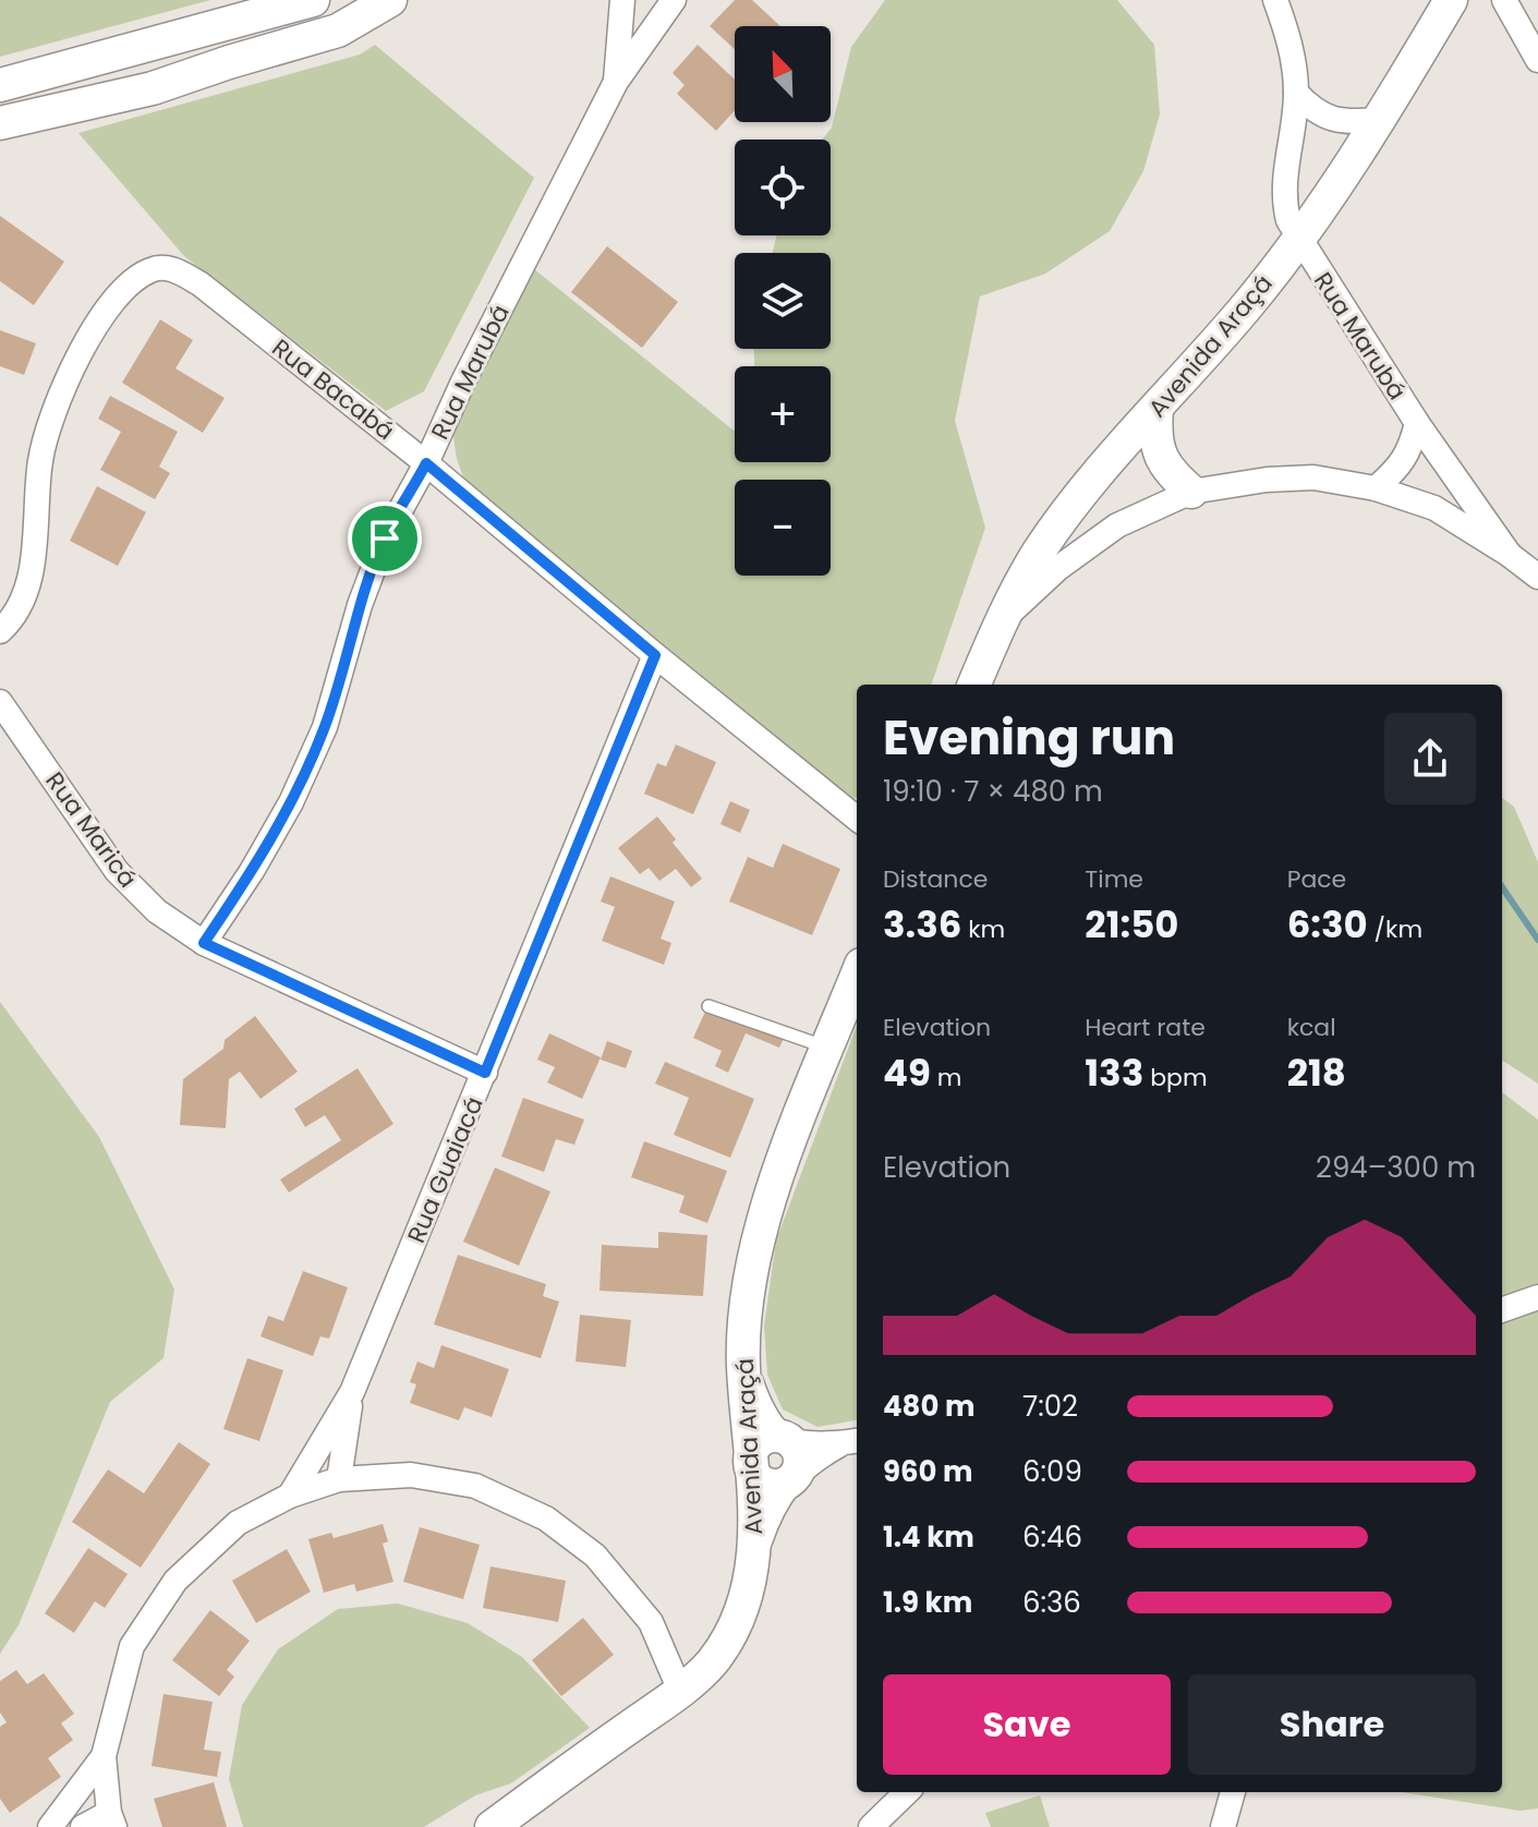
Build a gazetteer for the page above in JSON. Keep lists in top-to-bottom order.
{
  "streets": {
    "street": [
      "Rua Marubá",
      "Avenida Araçá",
      "Rua Bacabá",
      "Rua Maricá",
      "Rua Guaiacá"
    ]
  },
  "crossings": [
    ["Rua Marubá", "Avenida Araçá"],
    ["Rua Marubá", "Rua Bacabá"],
    ["Rua Marubá", "Rua Maricá"],
    ["Rua Bacabá", "Rua Guaiacá"],
    ["Rua Maricá", "Rua Guaiacá"]
  ],
  "north": "top left",
  "page": {
    "map_buttons": ["+", "−"],
    "heading": ["Evening run", "19:10 · 7 × 480 m"],
    "stats": [
      ["Distance", "3.36 km"],
      ["Time", "21:50"],
      ["Pace", "6:30 /km"],
      ["Elevation", "49 m"],
      ["Heart rate", "133 bpm"],
      ["kcal", "218"]
    ],
    "chart": ["Elevation", "294–300 m"],
    "list": [
      {
        "name": "480 m",
        "note": "7:02"
      },
      {
        "name": "960 m",
        "note": "6:09"
      },
      {
        "name": "1.4 km",
        "note": "6:46"
      },
      {
        "name": "1.9 km",
        "note": "6:36"
      }
    ],
    "buttons": ["Save", "Share"]
  }
}
